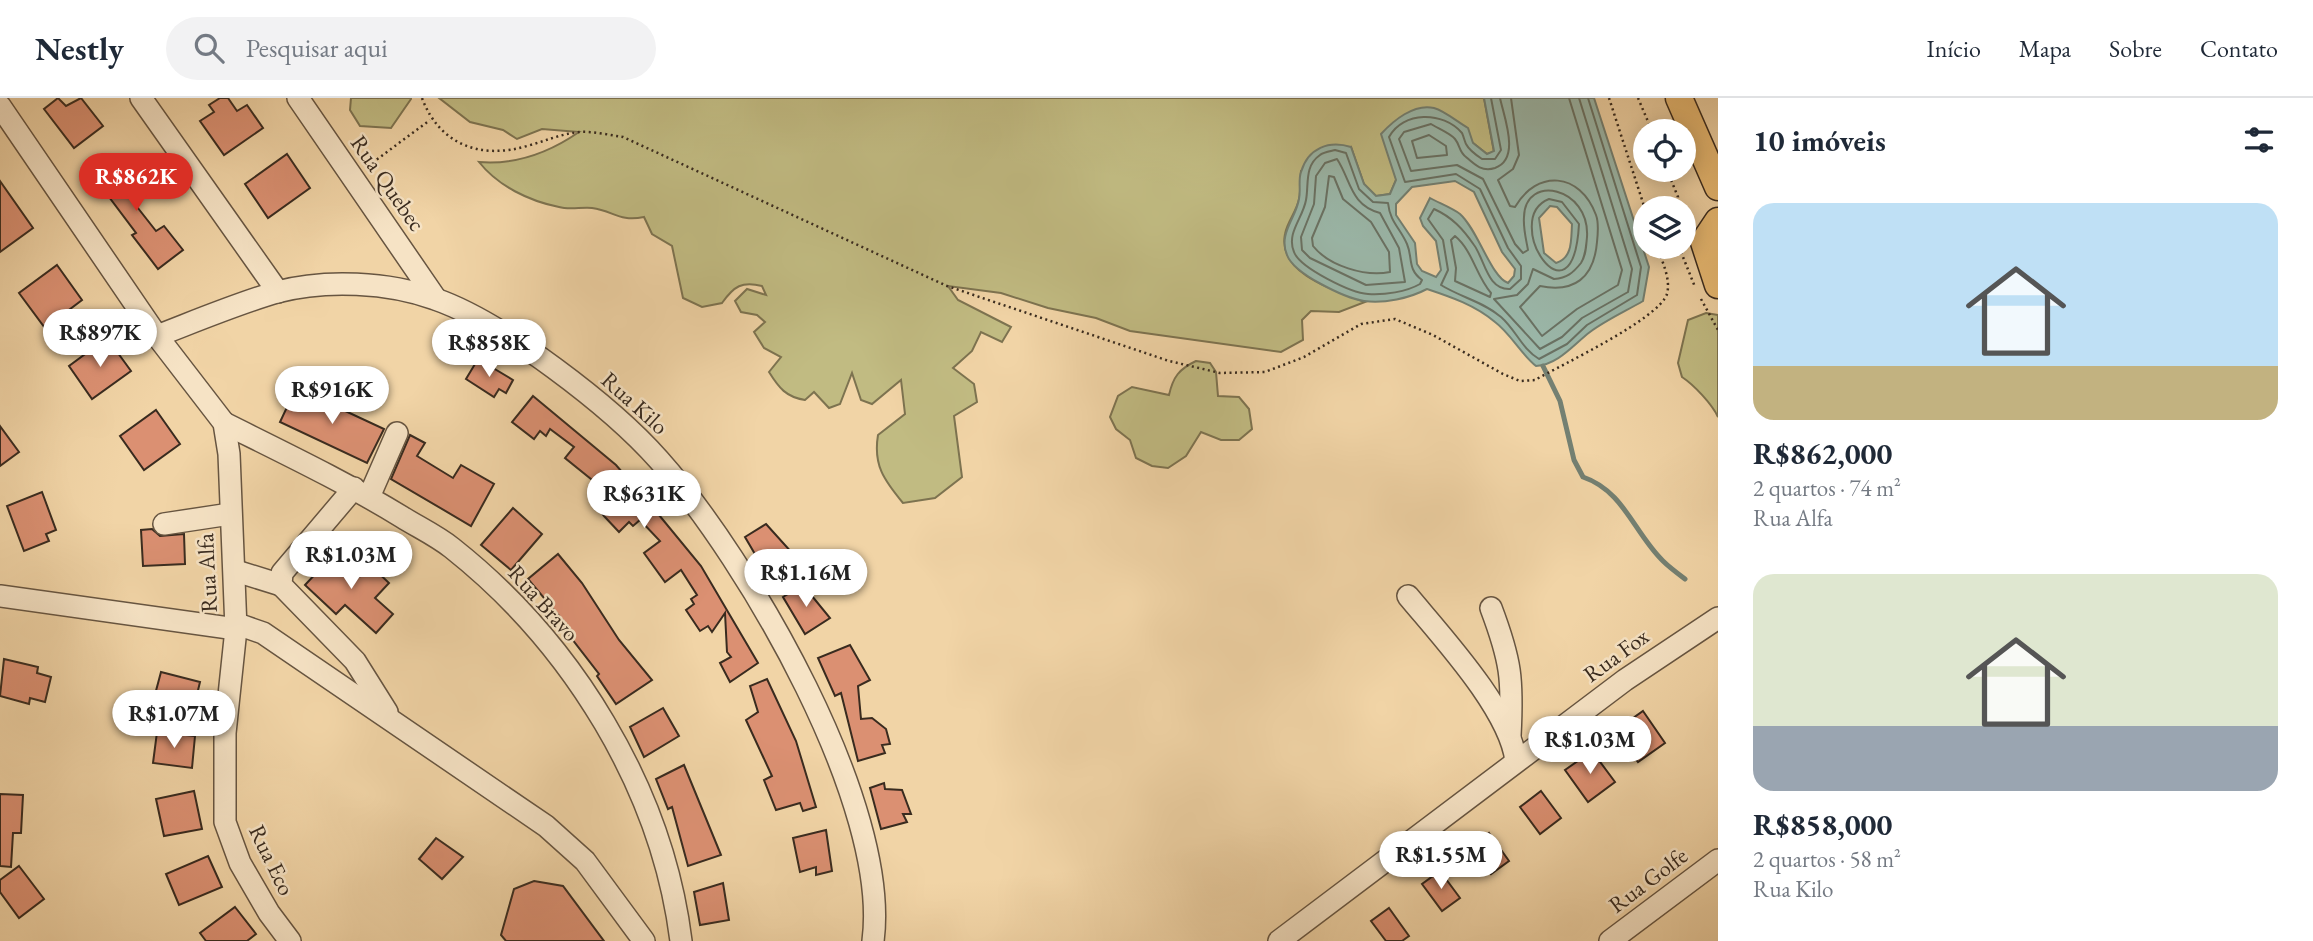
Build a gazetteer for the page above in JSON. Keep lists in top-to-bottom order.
{
  "streets": {
    "street": [
      "Rua Quebec",
      "Rua Kilo",
      "Rua Alfa",
      "Rua Bravo",
      "Rua Fox",
      "Rua Eco",
      "Rua Golfe"
    ]
  },
  "crossings": [
    ["Rua Quebec", "Rua Kilo"],
    ["Rua Kilo", "Rua Alfa"],
    ["Rua Alfa", "Rua Bravo"],
    ["Rua Alfa", "Rua Eco"]
  ],
  "page": {
    "header": "Nestly",
    "search": "Pesquisar aqui",
    "nav": [
      "Início",
      "Mapa",
      "Sobre",
      "Contato"
    ],
    "heading": "10 imóveis",
    "price": [
      "R$862K",
      "R$897K",
      "R$858K",
      "R$916K",
      "R$631K",
      "R$1.03M",
      "R$1.16M",
      "R$1.07M",
      "R$1.03M",
      "R$1.55M"
    ],
    "list": [
      {
        "name": "R$862,000",
        "note": "2 quartos · 74 m² · Rua Alfa"
      },
      {
        "name": "R$858,000",
        "note": "2 quartos · 58 m² · Rua Kilo"
      }
    ]
  }
}
